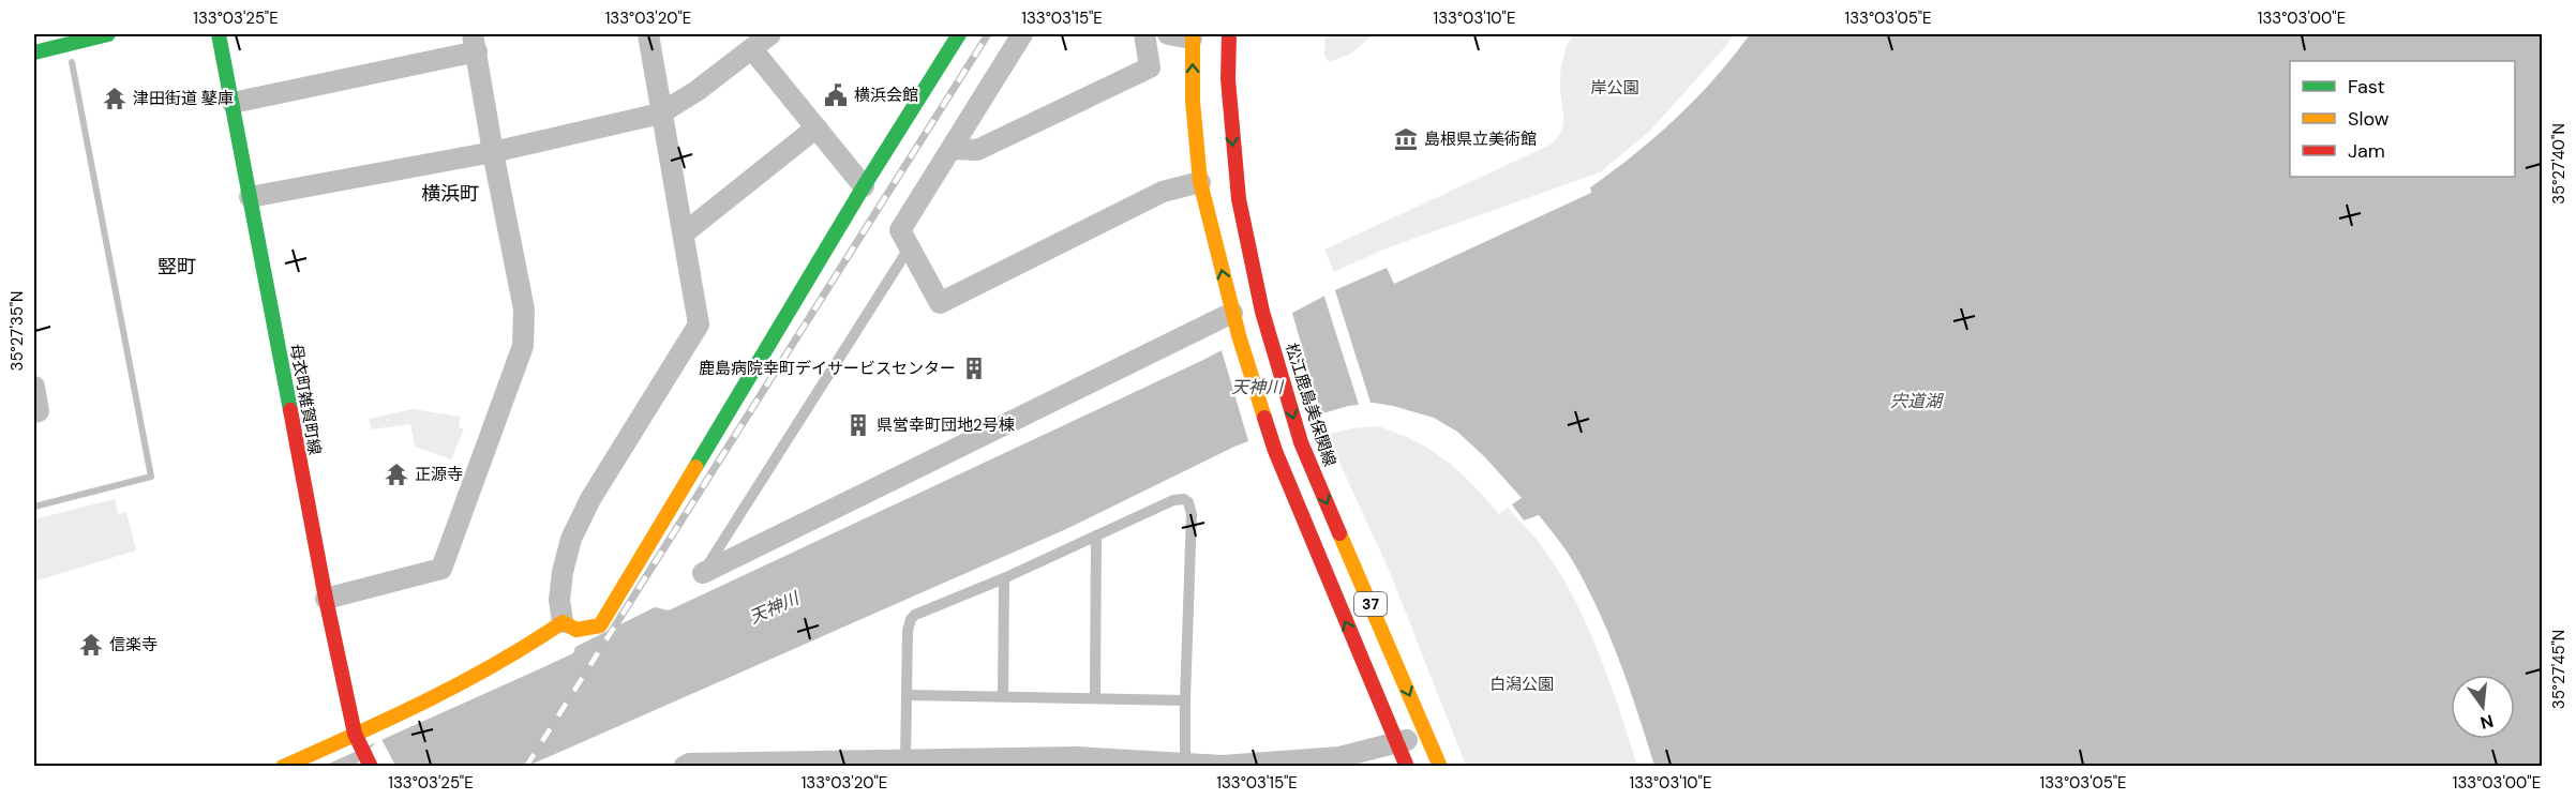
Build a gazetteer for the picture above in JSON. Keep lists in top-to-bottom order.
{
  "streets": {
    "main road": ["母衣町雑賀町線", "松江鹿島美保関線", "37"]
  },
  "districts": ["横浜町", "竪町"],
  "water": ["天神川", "宍道湖"],
  "parks": ["岸公園", "白潟公園"],
  "places": {
    "public building": ["横浜会館"],
    "temple": ["津田街道 鼕庫", "正源寺", "信楽寺"],
    "museum": ["島根県立美術館"],
    "building": ["鹿島病院幸町デイサービスセンター", "県営幸町団地2号棟"]
  },
  "legend": ["Fast", "Slow", "Jam"],
  "north": "bottom",
  "coordinates": [
    "133°03'25\"E",
    "133°03'20\"E",
    "133°03'15\"E",
    "133°03'10\"E",
    "133°03'05\"E",
    "133°03'00\"E",
    "35°27'40\"N",
    "35°27'35\"N",
    "35°27'45\"N"
  ]
}
